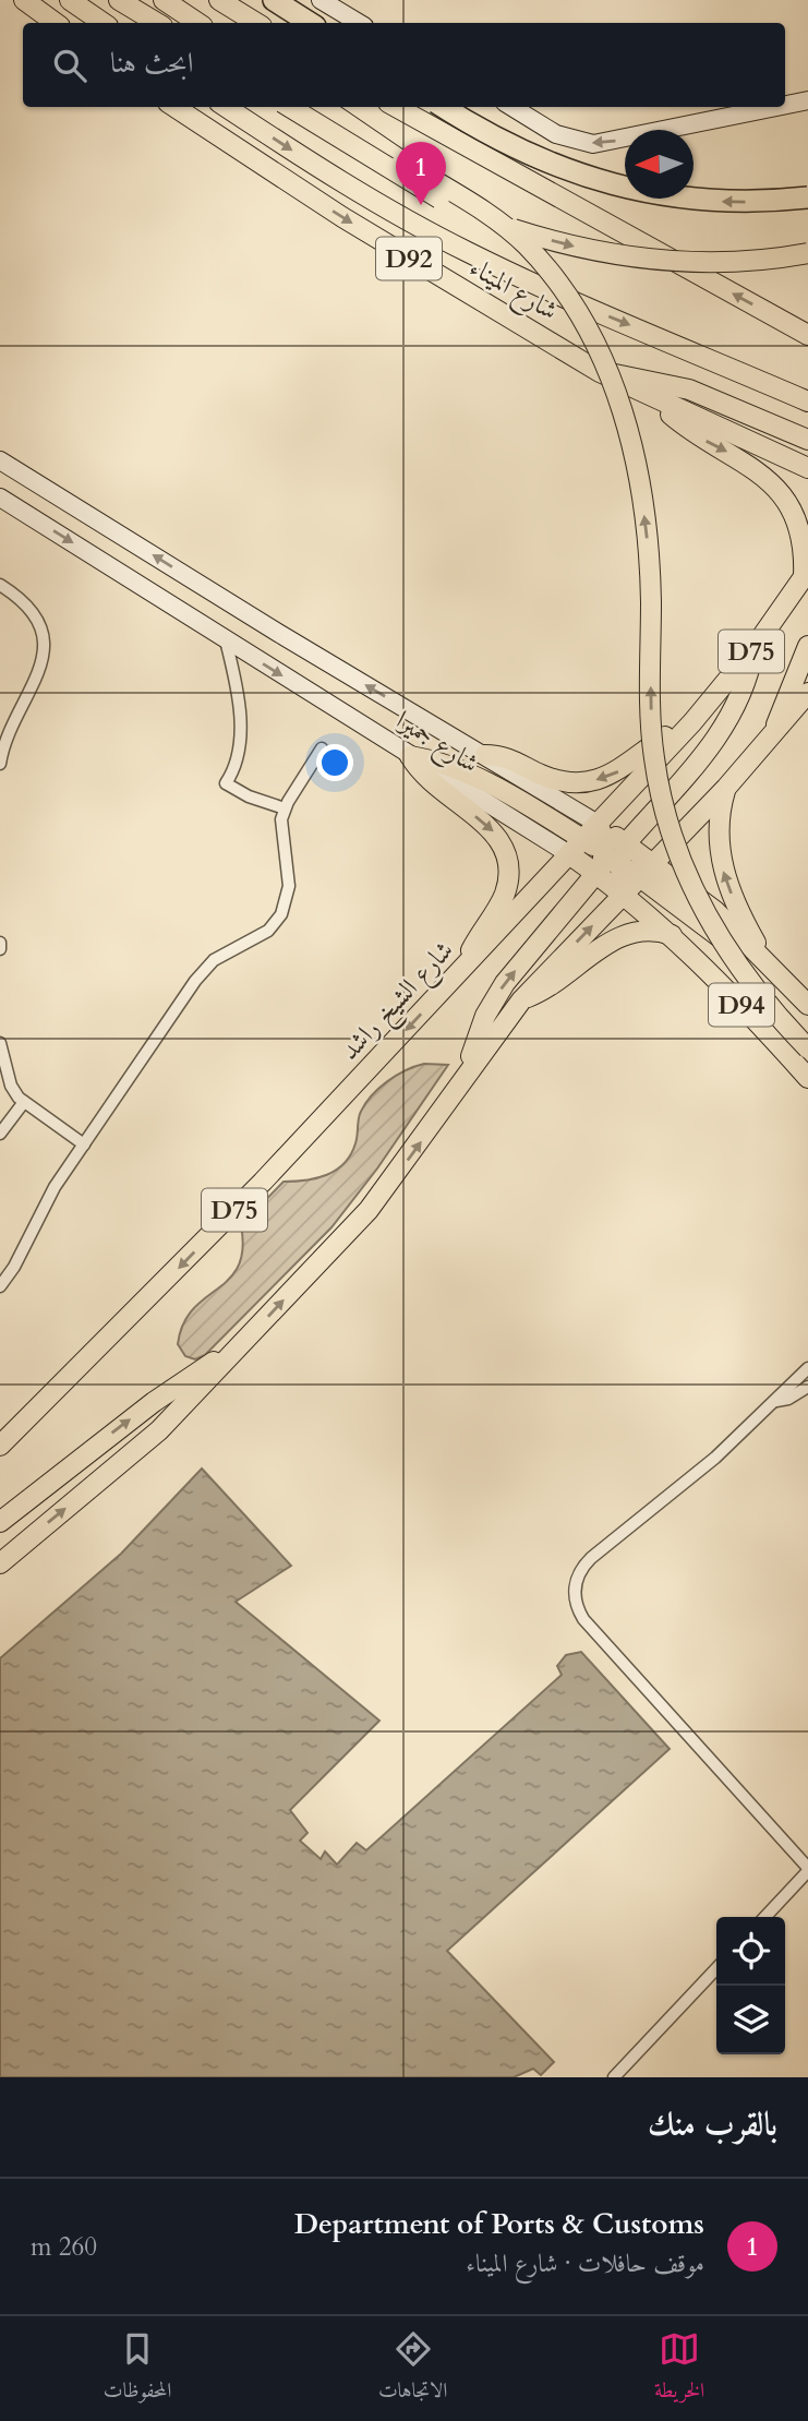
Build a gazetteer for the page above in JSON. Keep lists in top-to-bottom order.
{
  "streets": {
    "main road": [
      "D92",
      "شارع الميناء",
      "D75",
      "شارع جميرا",
      "شارع الشيخ راشد",
      "D94"
    ]
  },
  "crossings": [
    ["D75", "شارع جميرا"],
    ["شارع جميرا", "شارع الشيخ راشد"]
  ],
  "north": "left",
  "page": {
    "search": "ابحث هنا",
    "pins": "1",
    "heading": "بالقرب منك",
    "list": [
      {
        "mark": "1",
        "name": "Department of Ports & Customs",
        "note": "موقف حافلات · شارع الميناء",
        "value": "260 m"
      }
    ],
    "nav": ["الخريطة", "الاتجاهات", "المحفوظات"]
  }
}
